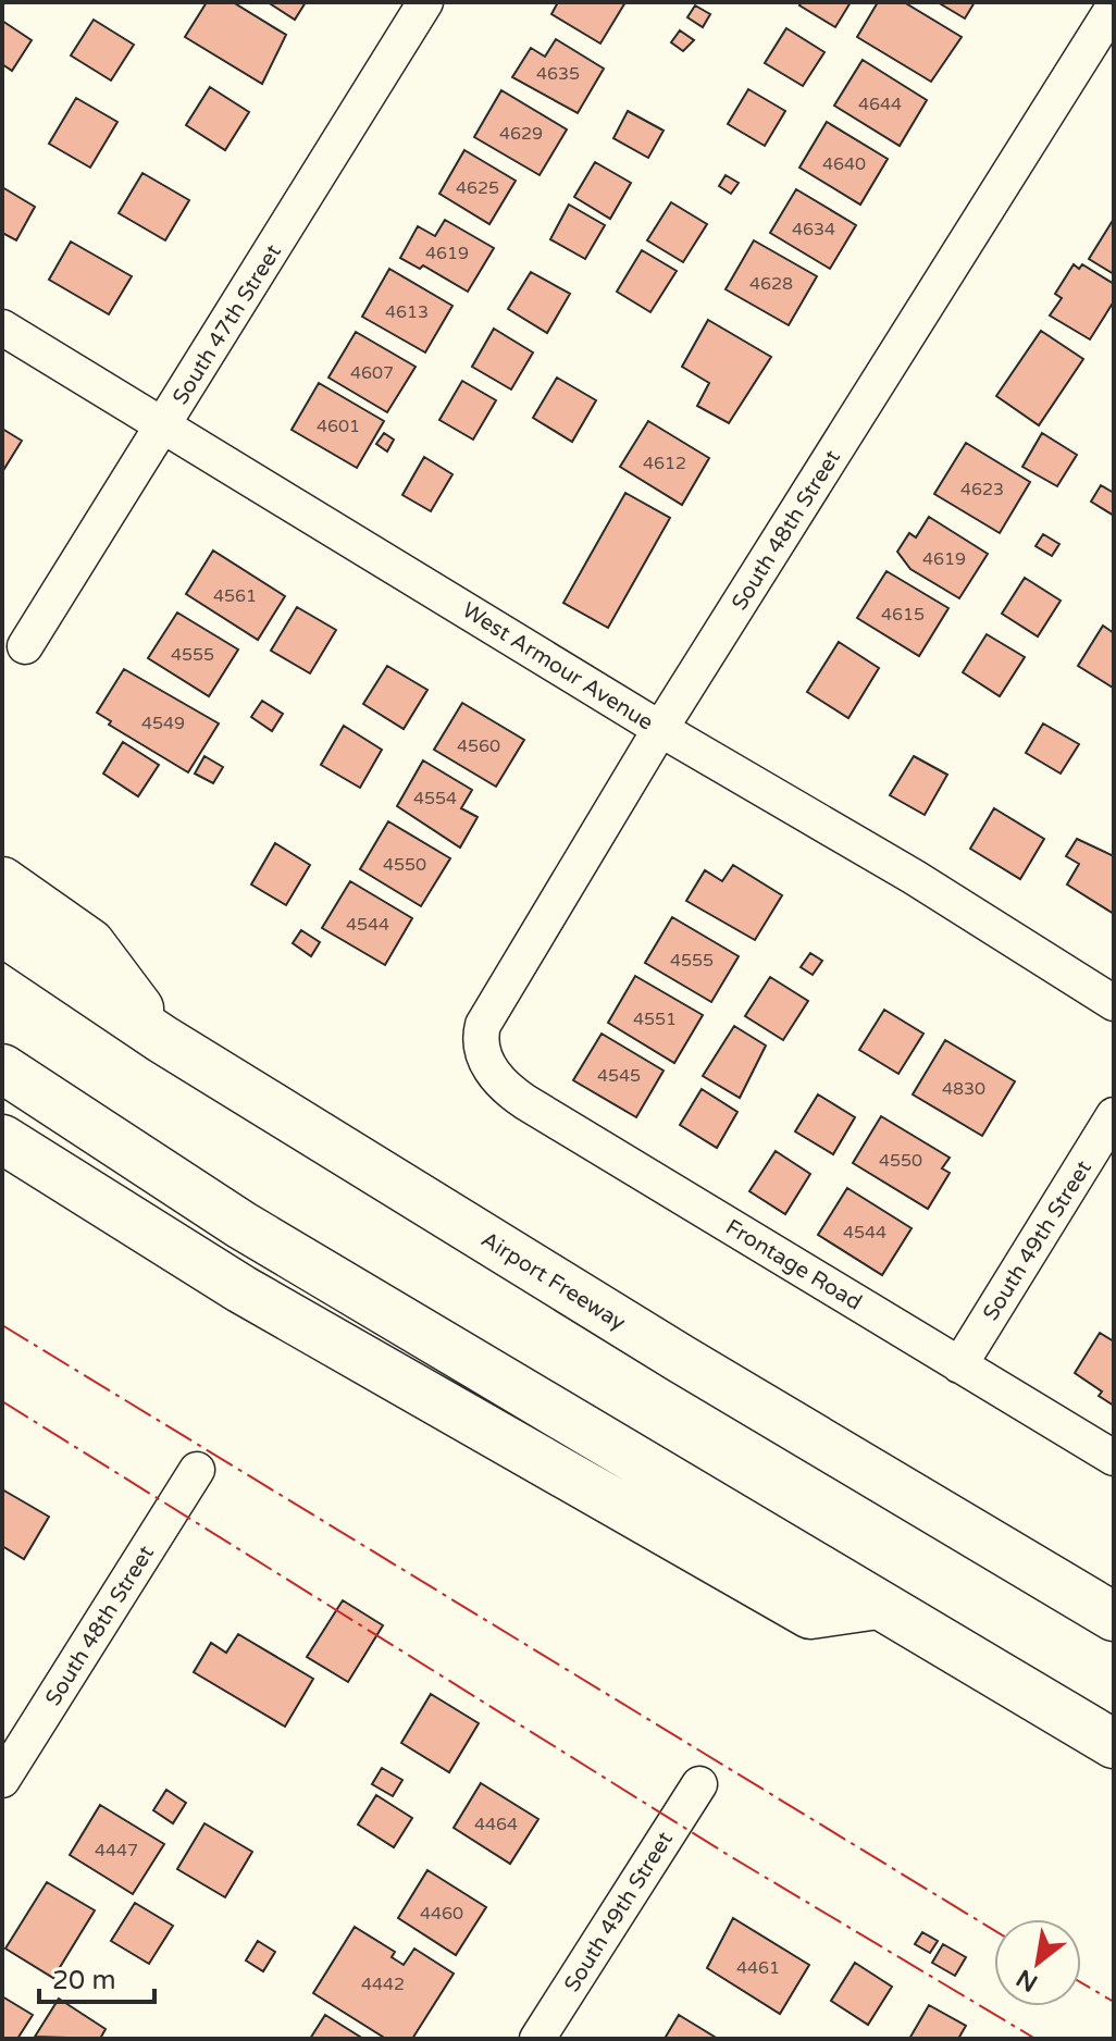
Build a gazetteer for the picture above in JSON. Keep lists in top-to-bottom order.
{
  "streets": {
    "highway": ["Airport Freeway"],
    "street": [
      "South 47th Street",
      "South 48th Street",
      "West Armour Avenue",
      "South 49th Street",
      "Frontage Road"
    ]
  },
  "crossings": [
    ["South 47th Street", "West Armour Avenue"],
    ["South 48th Street", "West Armour Avenue"],
    ["South 48th Street", "Frontage Road"],
    ["South 49th Street", "Frontage Road"]
  ],
  "house_numbers": [
    "4635",
    "4644",
    "4629",
    "4640",
    "4625",
    "4634",
    "4619",
    "4628",
    "4613",
    "4607",
    "4601",
    "4612",
    "4623",
    "4619",
    "4561",
    "4615",
    "4555",
    "4549",
    "4560",
    "4554",
    "4550",
    "4544",
    "4555",
    "4551",
    "4545",
    "4830",
    "4550",
    "4544",
    "4464",
    "4447",
    "4460",
    "4461",
    "4442"
  ],
  "scale_bar": "20 m",
  "north": "bottom left"
}
